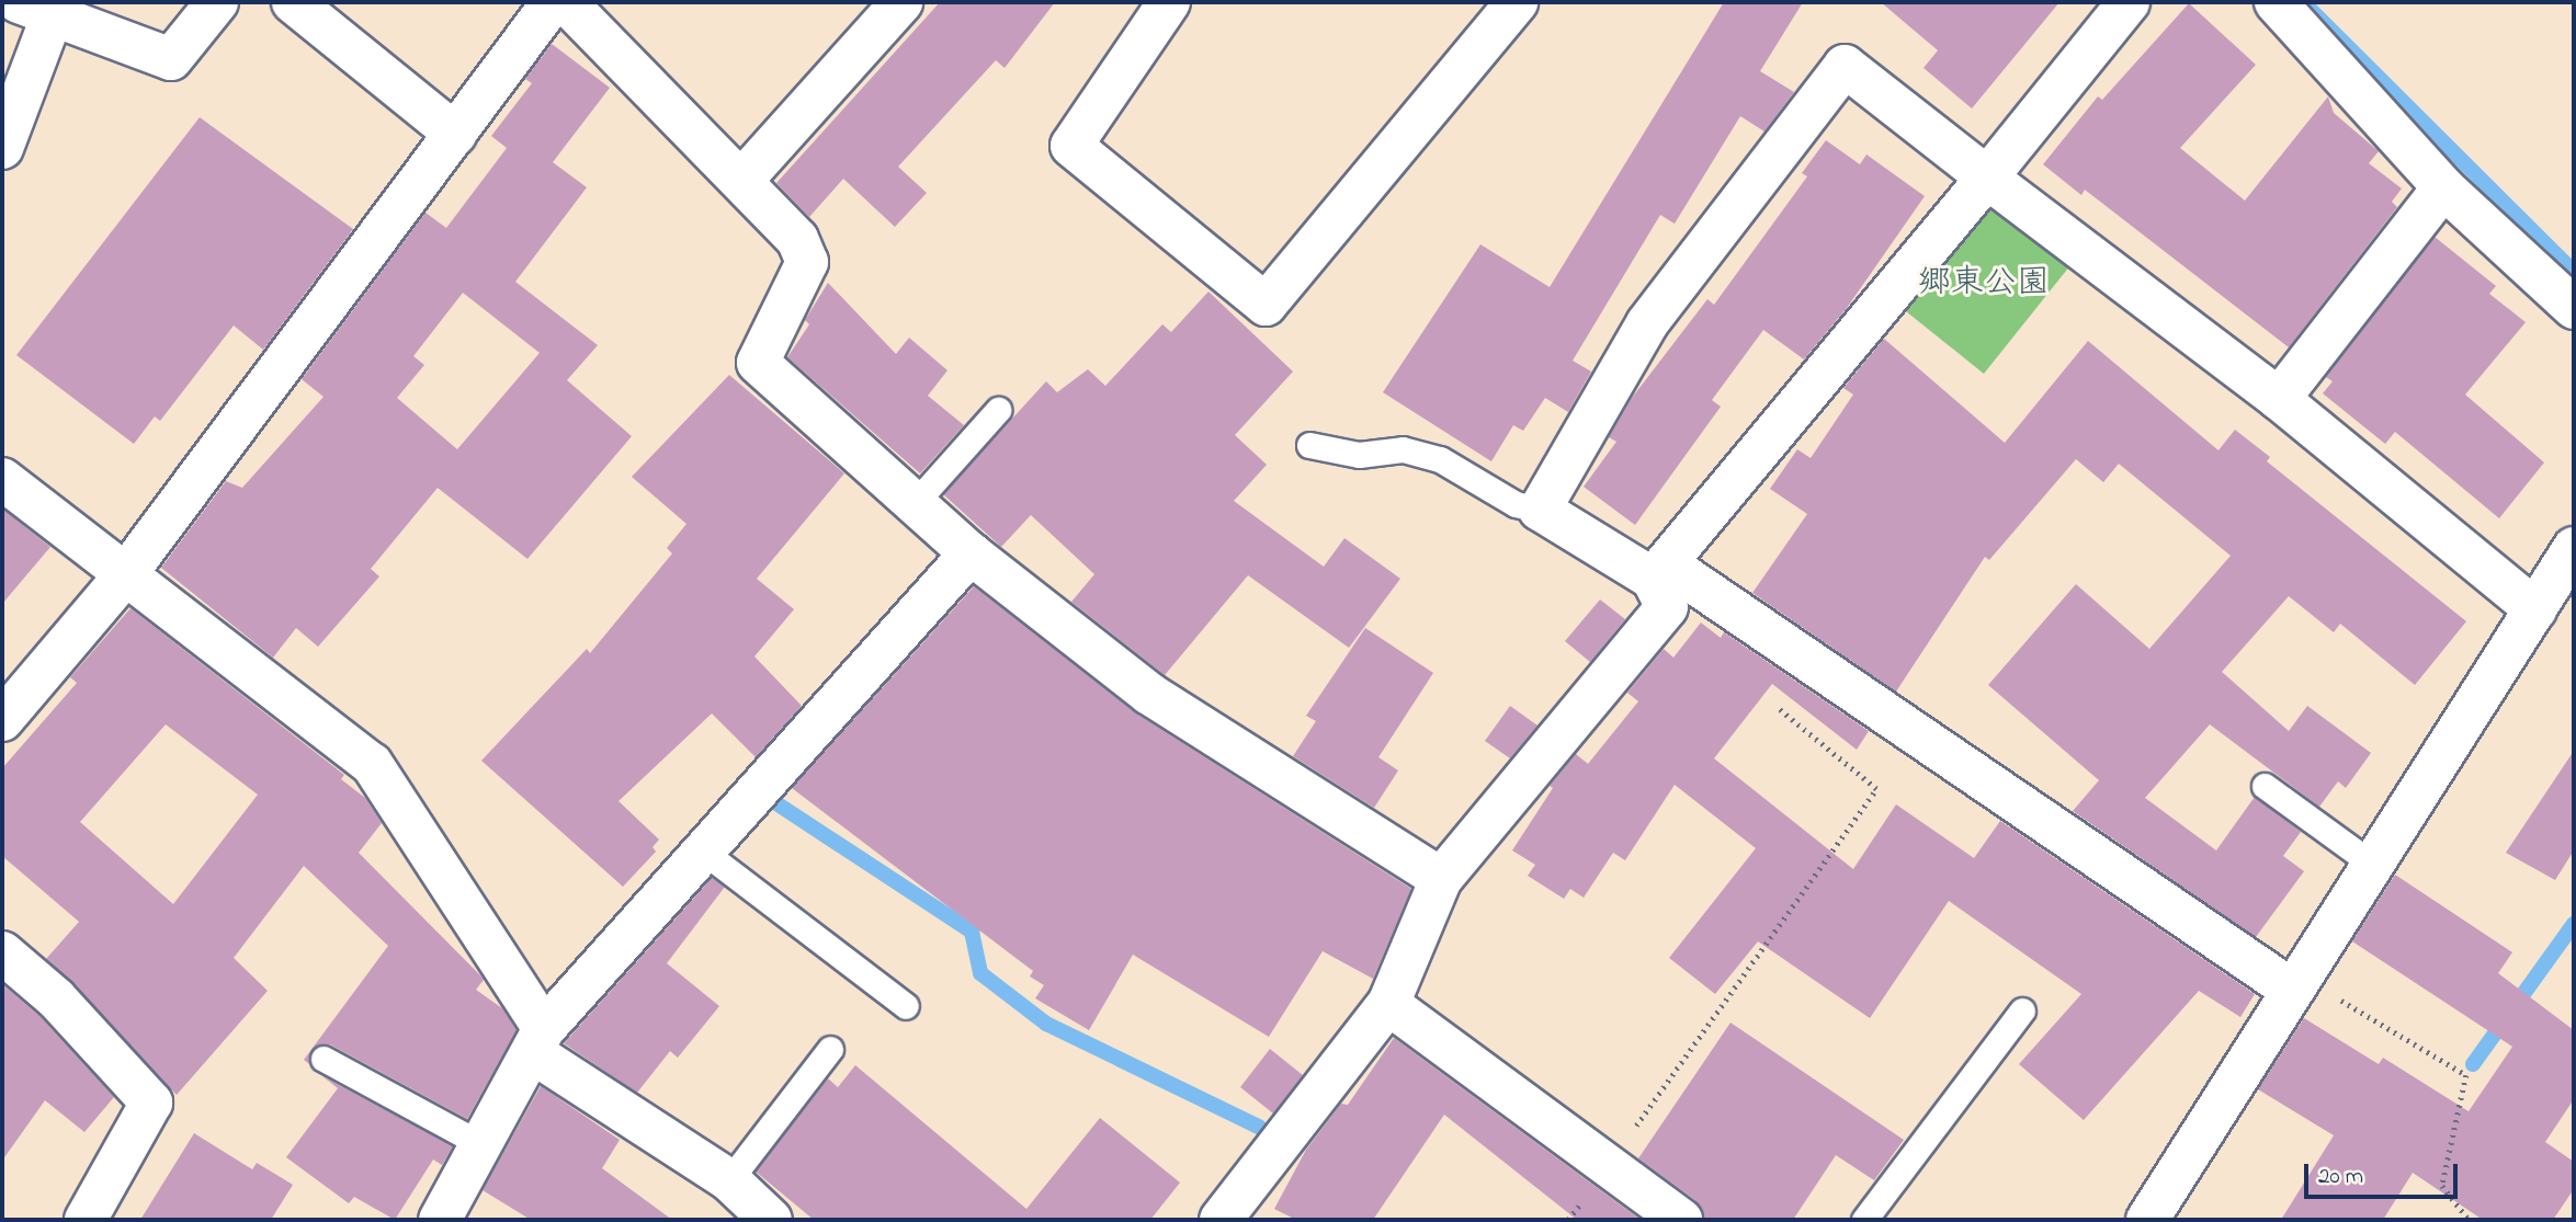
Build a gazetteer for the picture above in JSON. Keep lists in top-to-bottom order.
{
  "parks": ["郷東公園"],
  "scale_bar": "20 m"
}
